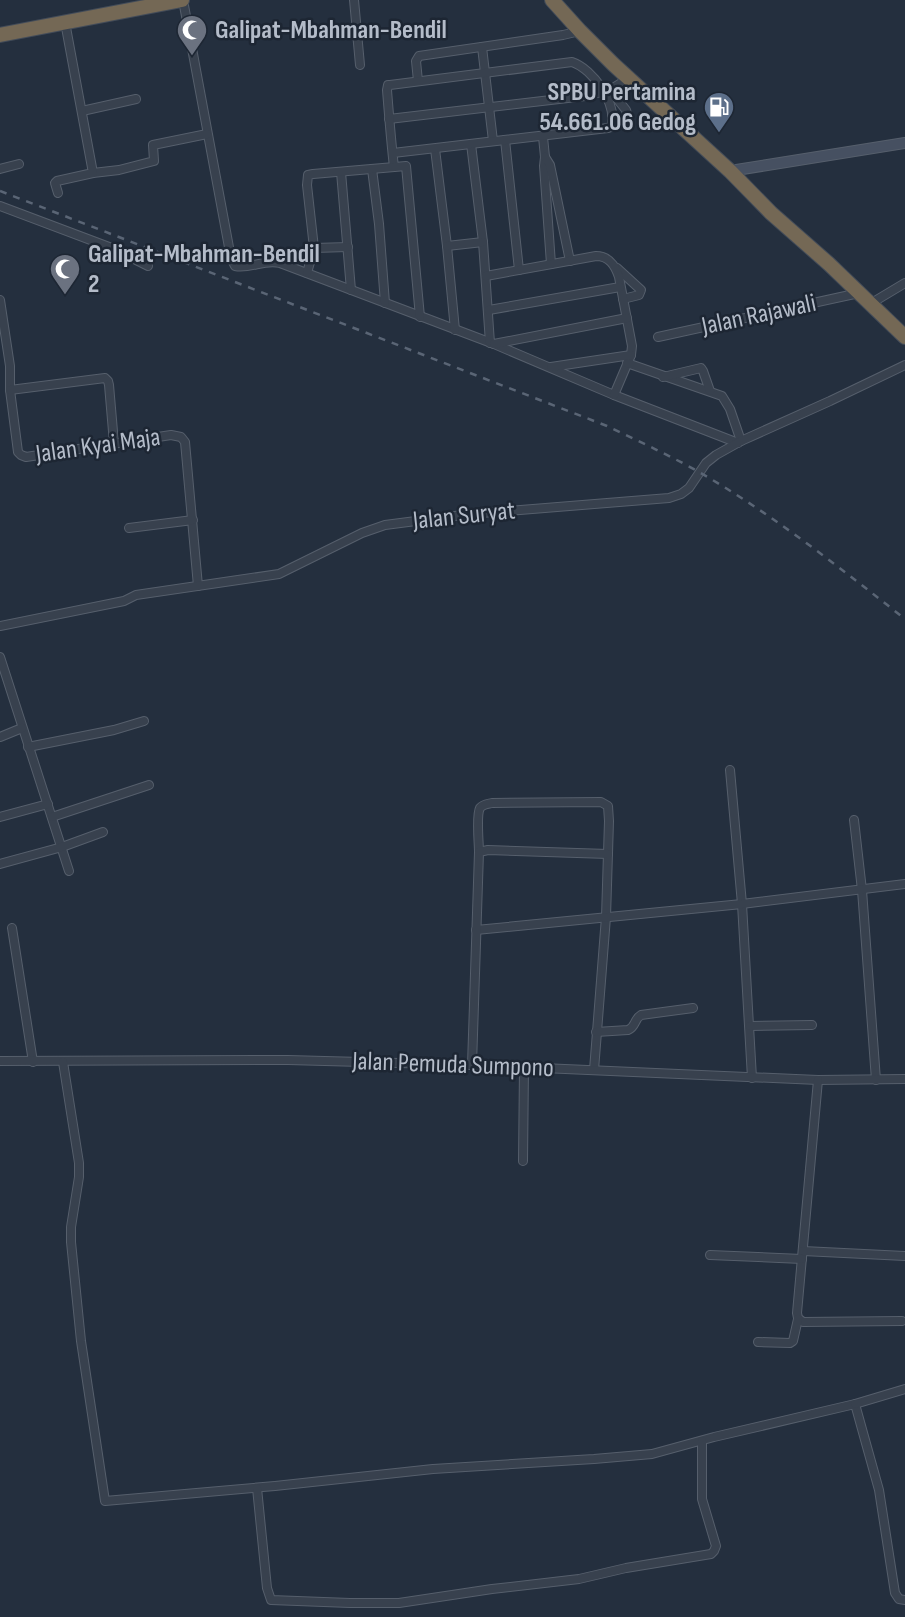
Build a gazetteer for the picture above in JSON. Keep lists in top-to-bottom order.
{
  "streets": {
    "street": [
      "Jalan Rajawali",
      "Jalan Kyai Maja",
      "Jalan Suryat",
      "Jalan Pemuda Sumpono"
    ]
  },
  "crossings": [
    ["Jalan Kyai Maja", "Jalan Suryat"]
  ],
  "places": {
    "mosque": ["Galipat-Mbahman-Bendil", "Galipat-Mbahman-Bendil 2"],
    "fuel station": ["SPBU Pertamina 54.661.06 Gedog"]
  }
}
